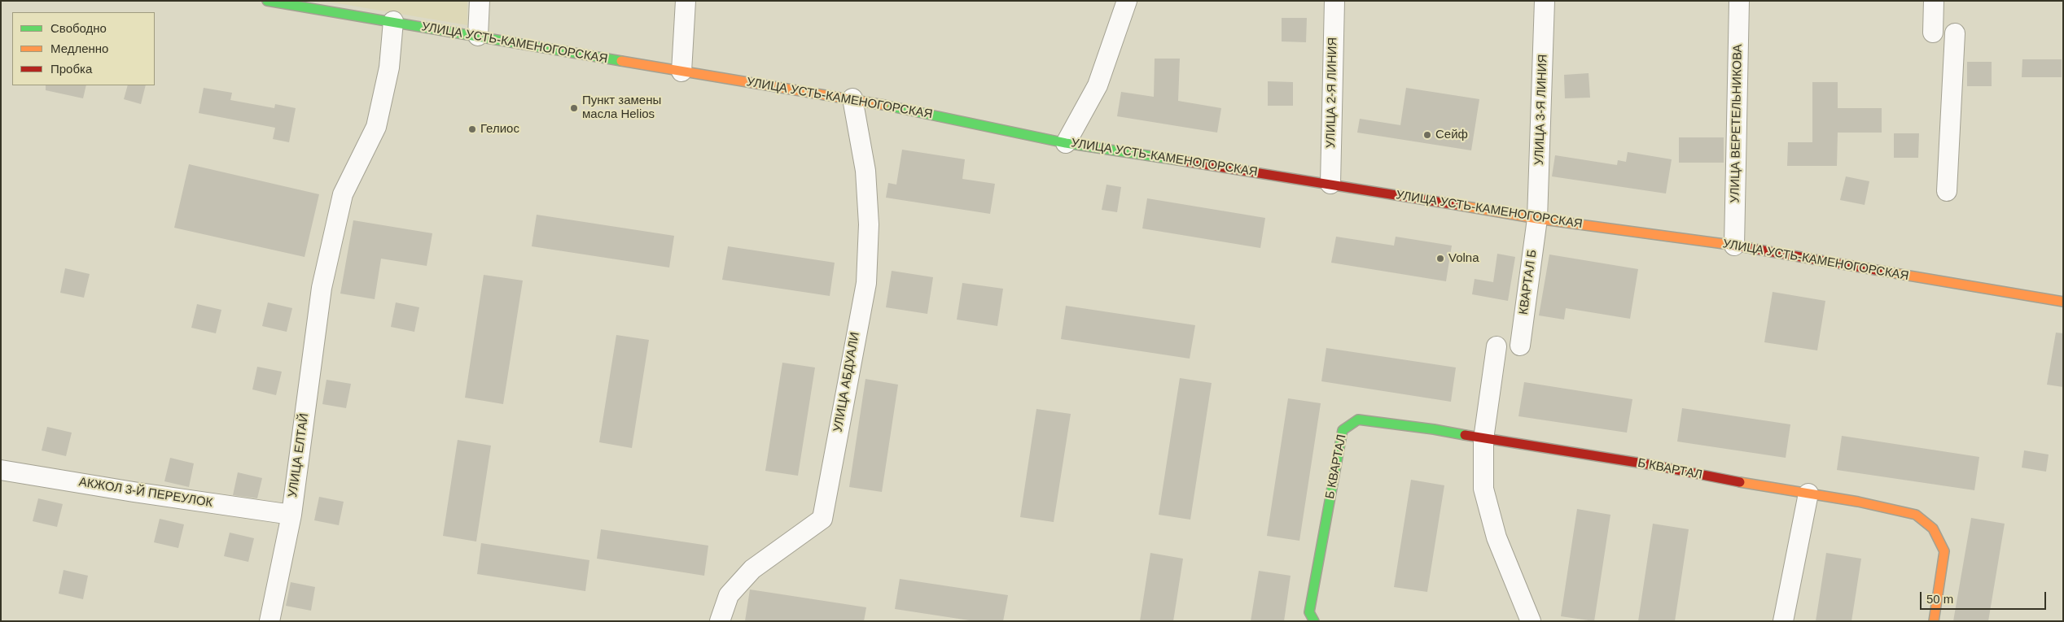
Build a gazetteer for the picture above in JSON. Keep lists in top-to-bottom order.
{
  "streets": {
    "street": [
      "УЛИЦА УСТЬ-КАМЕНОГОРСКАЯ",
      "УЛИЦА 2-Я ЛИНИЯ",
      "УЛИЦА 3-Я ЛИНИЯ",
      "УЛИЦА ВЕРЕТЕЛЬНИКОВА",
      "КВАРТАЛ Б",
      "УЛИЦА АБДУАЛИ",
      "УЛИЦА ЕЛТАЙ",
      "Б КВАРТАЛ",
      "АКЖОЛ 3-Й ПЕРЕУЛОК"
    ]
  },
  "crossings": [
    ["УЛИЦА УСТЬ-КАМЕНОГОРСКАЯ", "УЛИЦА 2-Я ЛИНИЯ"],
    ["УЛИЦА УСТЬ-КАМЕНОГОРСКАЯ", "УЛИЦА 3-Я ЛИНИЯ"],
    ["УЛИЦА УСТЬ-КАМЕНОГОРСКАЯ", "УЛИЦА ВЕРЕТЕЛЬНИКОВА"],
    ["УЛИЦА УСТЬ-КАМЕНОГОРСКАЯ", "КВАРТАЛ Б"],
    ["УЛИЦА УСТЬ-КАМЕНОГОРСКАЯ", "УЛИЦА АБДУАЛИ"],
    ["УЛИЦА УСТЬ-КАМЕНОГОРСКАЯ", "УЛИЦА ЕЛТАЙ"],
    ["УЛИЦА 3-Я ЛИНИЯ", "КВАРТАЛ Б"],
    ["УЛИЦА ЕЛТАЙ", "АКЖОЛ 3-Й ПЕРЕУЛОК"]
  ],
  "places": [
    "Пункт замены масла Helios",
    "Гелиос",
    "Сейф",
    "Volna"
  ],
  "legend": ["Свободно", "Медленно", "Пробка"],
  "scale_bar": "50 m"
}
